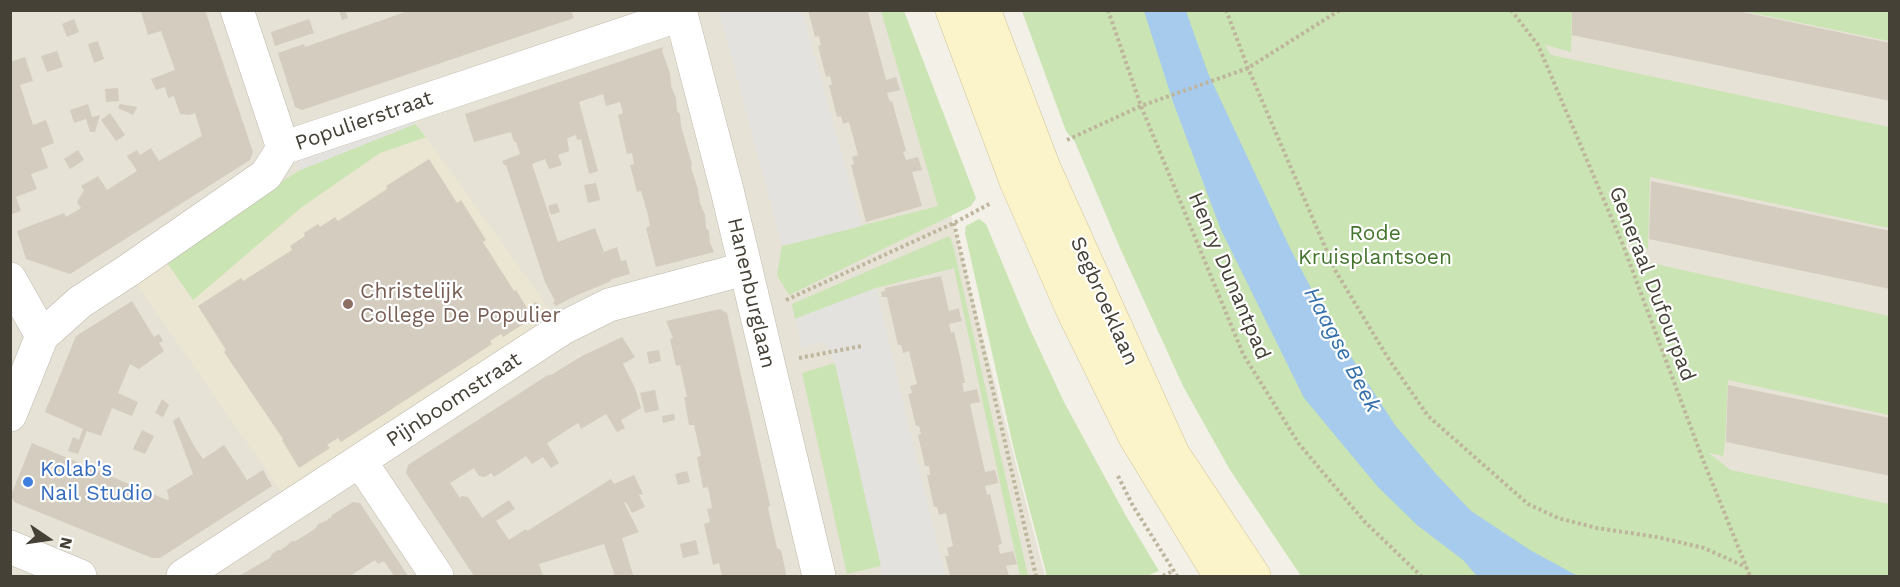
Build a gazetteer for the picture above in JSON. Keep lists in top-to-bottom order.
{
  "streets": {
    "main road": ["Segbroeklaan"],
    "street": ["Populierstraat", "Hanenburglaan", "Pijnboomstraat"],
    "path": ["Henry Dunantpad", "Generaal Dufourpad"]
  },
  "crossings": [
    ["Populierstraat", "Hanenburglaan"],
    ["Hanenburglaan", "Pijnboomstraat"]
  ],
  "water": ["Haagse Beek"],
  "parks": ["Rode Kruisplantsoen"],
  "places": ["Christelijk College De Populier", "Kolab's Nail Studio"],
  "north": "right"
}
